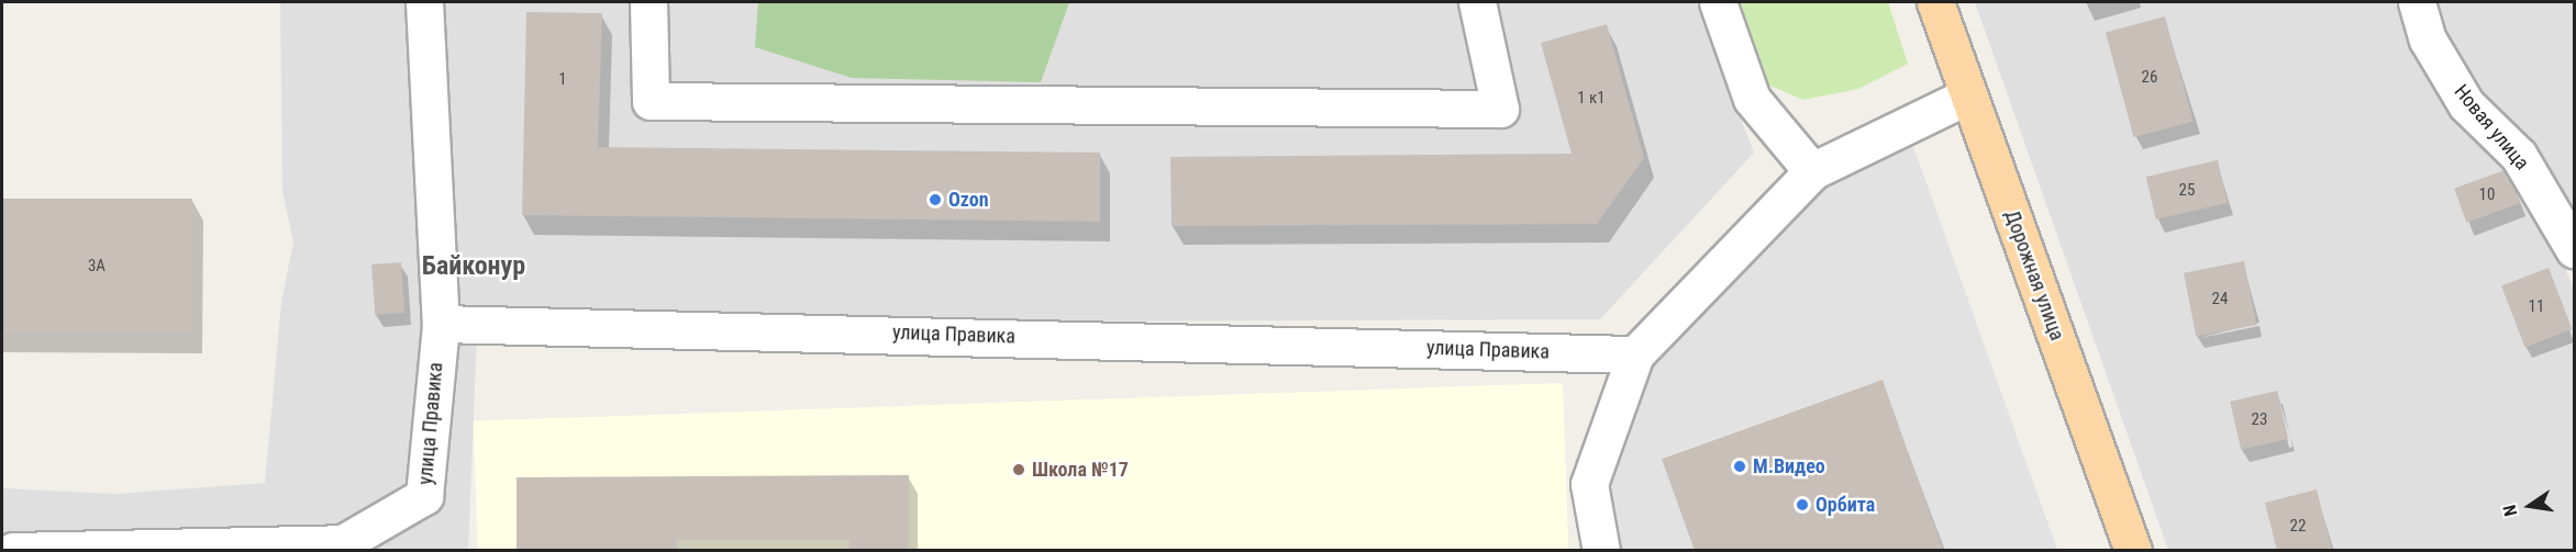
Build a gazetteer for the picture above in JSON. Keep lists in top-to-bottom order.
{
  "streets": {
    "main road": ["Дорожная улица"],
    "street": ["Новая улица", "улица Правика"]
  },
  "districts": ["Байконур"],
  "places": [
    "Ozon",
    "М.Видео",
    "Школа №17",
    "Орбита"
  ],
  "house_numbers": [
    "26",
    "1",
    "1 к1",
    "25",
    "10",
    "3А",
    "24",
    "11",
    "23",
    "22"
  ],
  "north": "left"
}
